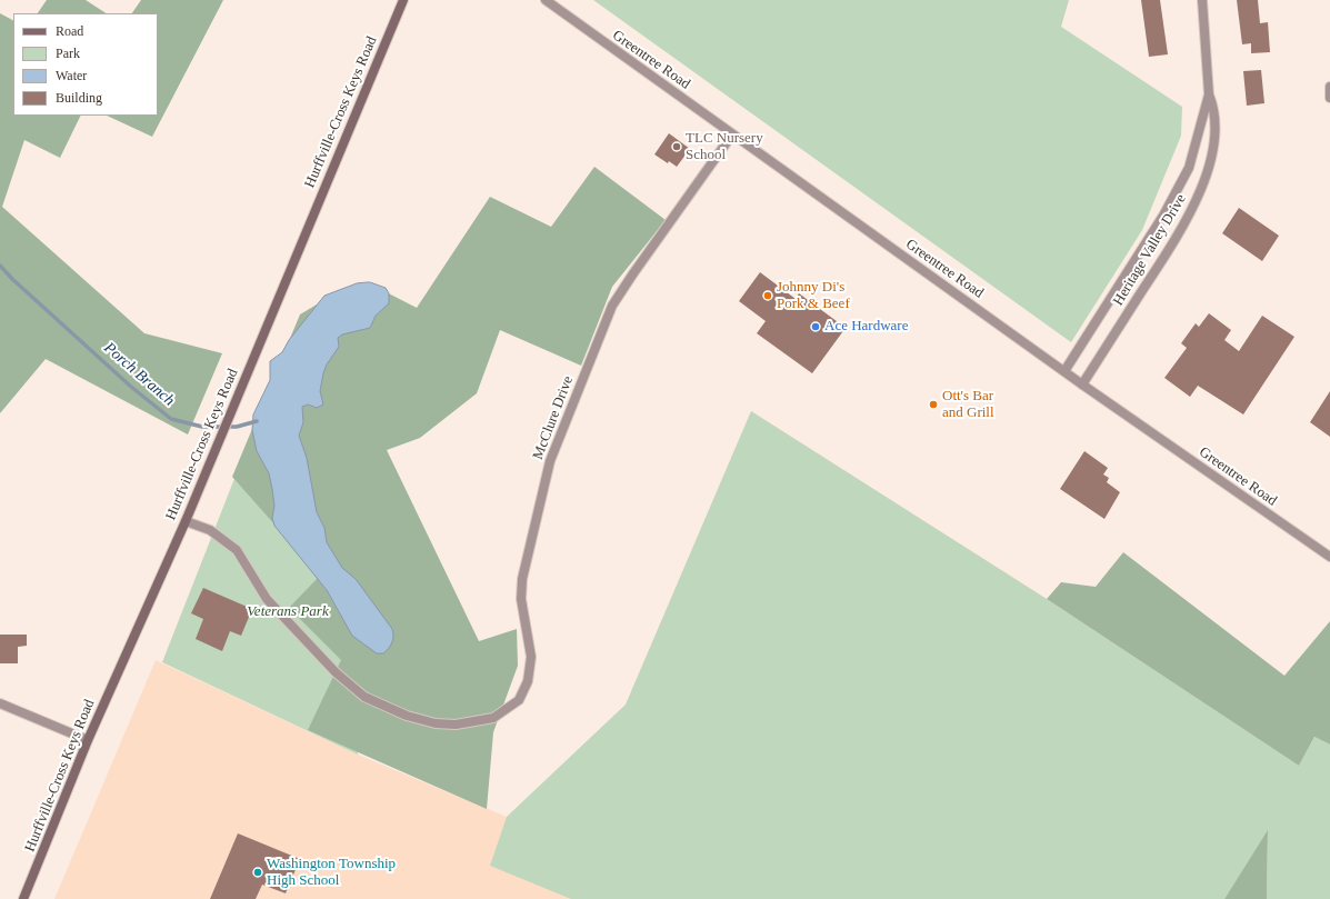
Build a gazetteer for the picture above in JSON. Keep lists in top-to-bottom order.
{
  "streets": {
    "main road": ["Hurffville-Cross Keys Road"],
    "street": ["Greentree Road", "Heritage Valley Drive", "McClure Drive"]
  },
  "crossings": [
    ["Greentree Road", "Heritage Valley Drive"],
    ["Greentree Road", "McClure Drive"],
    ["Hurffville-Cross Keys Road", "McClure Drive"]
  ],
  "water": ["Porch Branch"],
  "parks": ["Veterans Park"],
  "places": [
    "TLC Nursery School",
    "Johnny Di's Pork & Beef",
    "Ace Hardware",
    "Ott's Bar and Grill",
    "Washington Township High School"
  ],
  "legend": [
    "Road",
    "Park",
    "Water",
    "Building"
  ]
}
